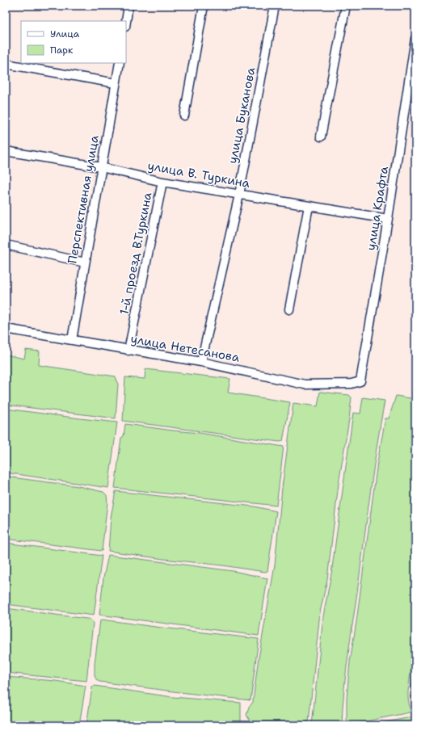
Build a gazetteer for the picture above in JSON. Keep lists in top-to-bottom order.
{
  "streets": {
    "street": [
      "улица Буканова",
      "улица В. Туркина",
      "Перспективная улица",
      "улица Крафта",
      "1-й проезд В.Туркина",
      "улица Нетесанова"
    ]
  },
  "crossings": [
    ["улица Буканова", "улица В. Туркина"],
    ["улица Буканова", "улица Нетесанова"],
    ["улица В. Туркина", "Перспективная улица"],
    ["улица В. Туркина", "улица Крафта"],
    ["улица В. Туркина", "1-й проезд В.Туркина"],
    ["Перспективная улица", "улица Нетесанова"],
    ["улица Крафта", "улица Нетесанова"],
    ["1-й проезд В.Туркина", "улица Нетесанова"]
  ],
  "legend": ["Улица", "Парк"]
}
